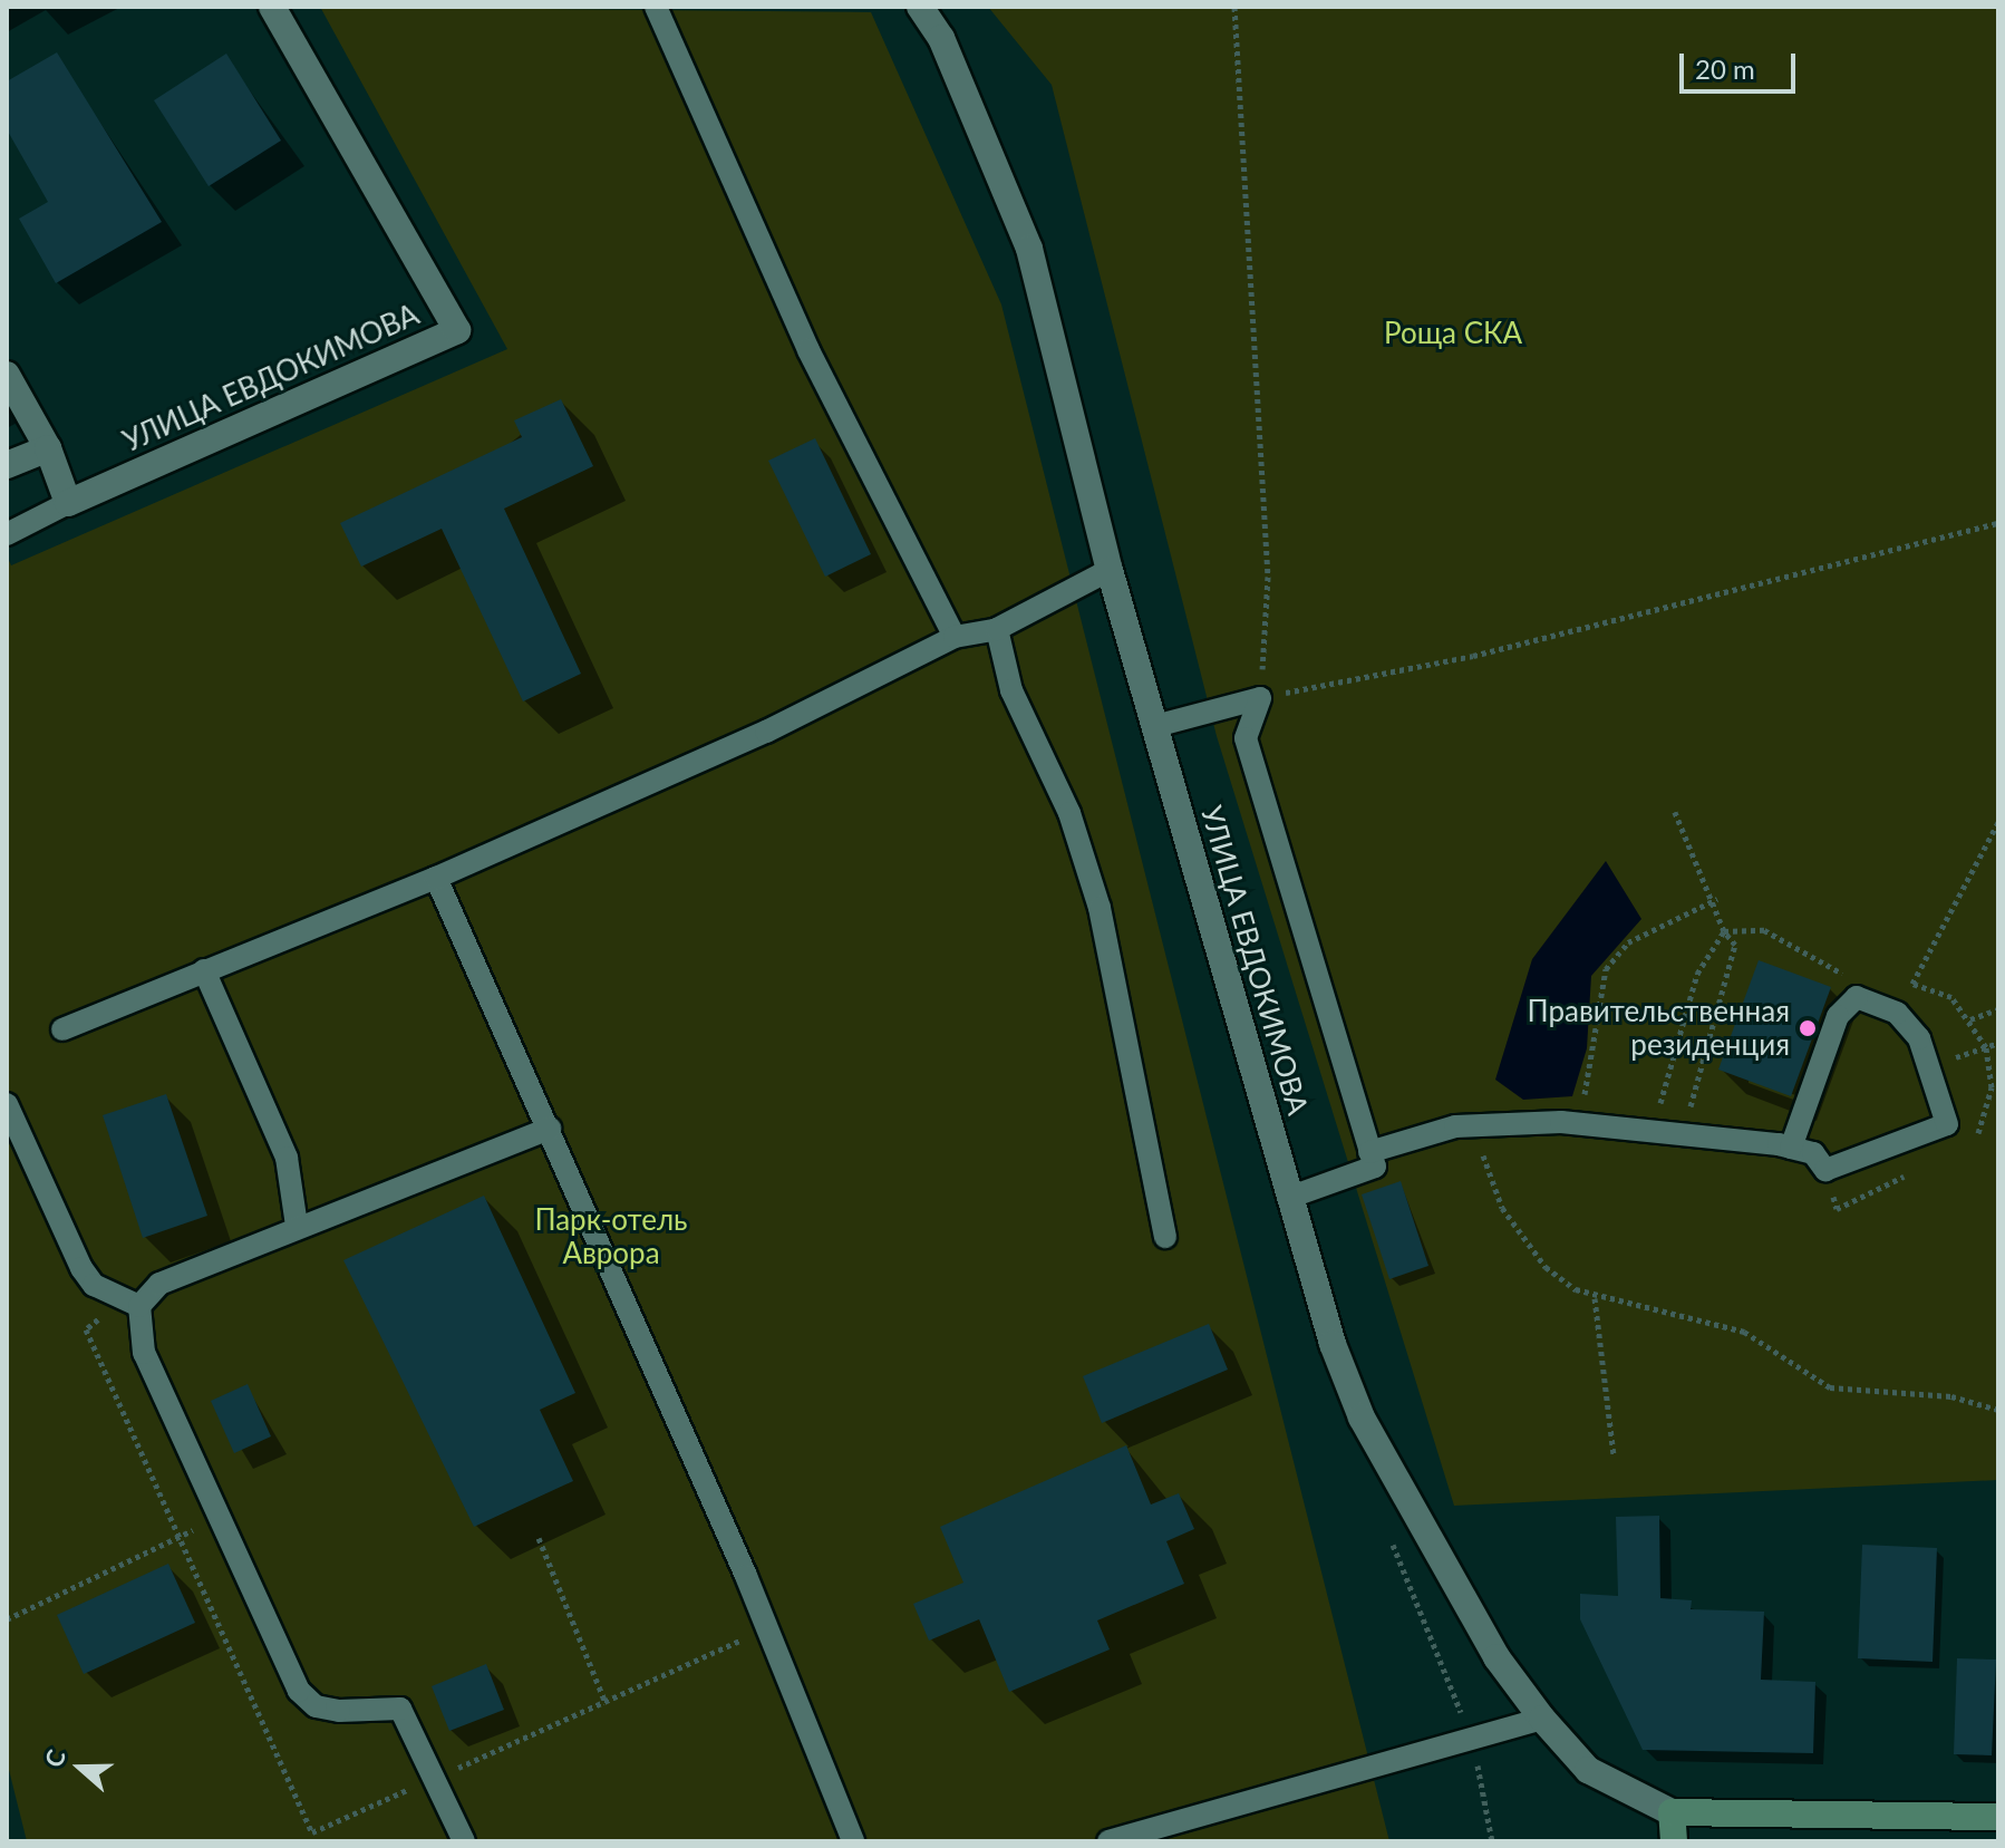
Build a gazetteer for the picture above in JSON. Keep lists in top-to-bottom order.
{
  "streets": {
    "street": ["УЛИЦА ЕВДОКИМОВА"]
  },
  "parks": ["Роща СКА", "Парк-отель Аврора"],
  "places": ["Правительственная резиденция"],
  "scale_bar": "20 m",
  "north": "left"
}
